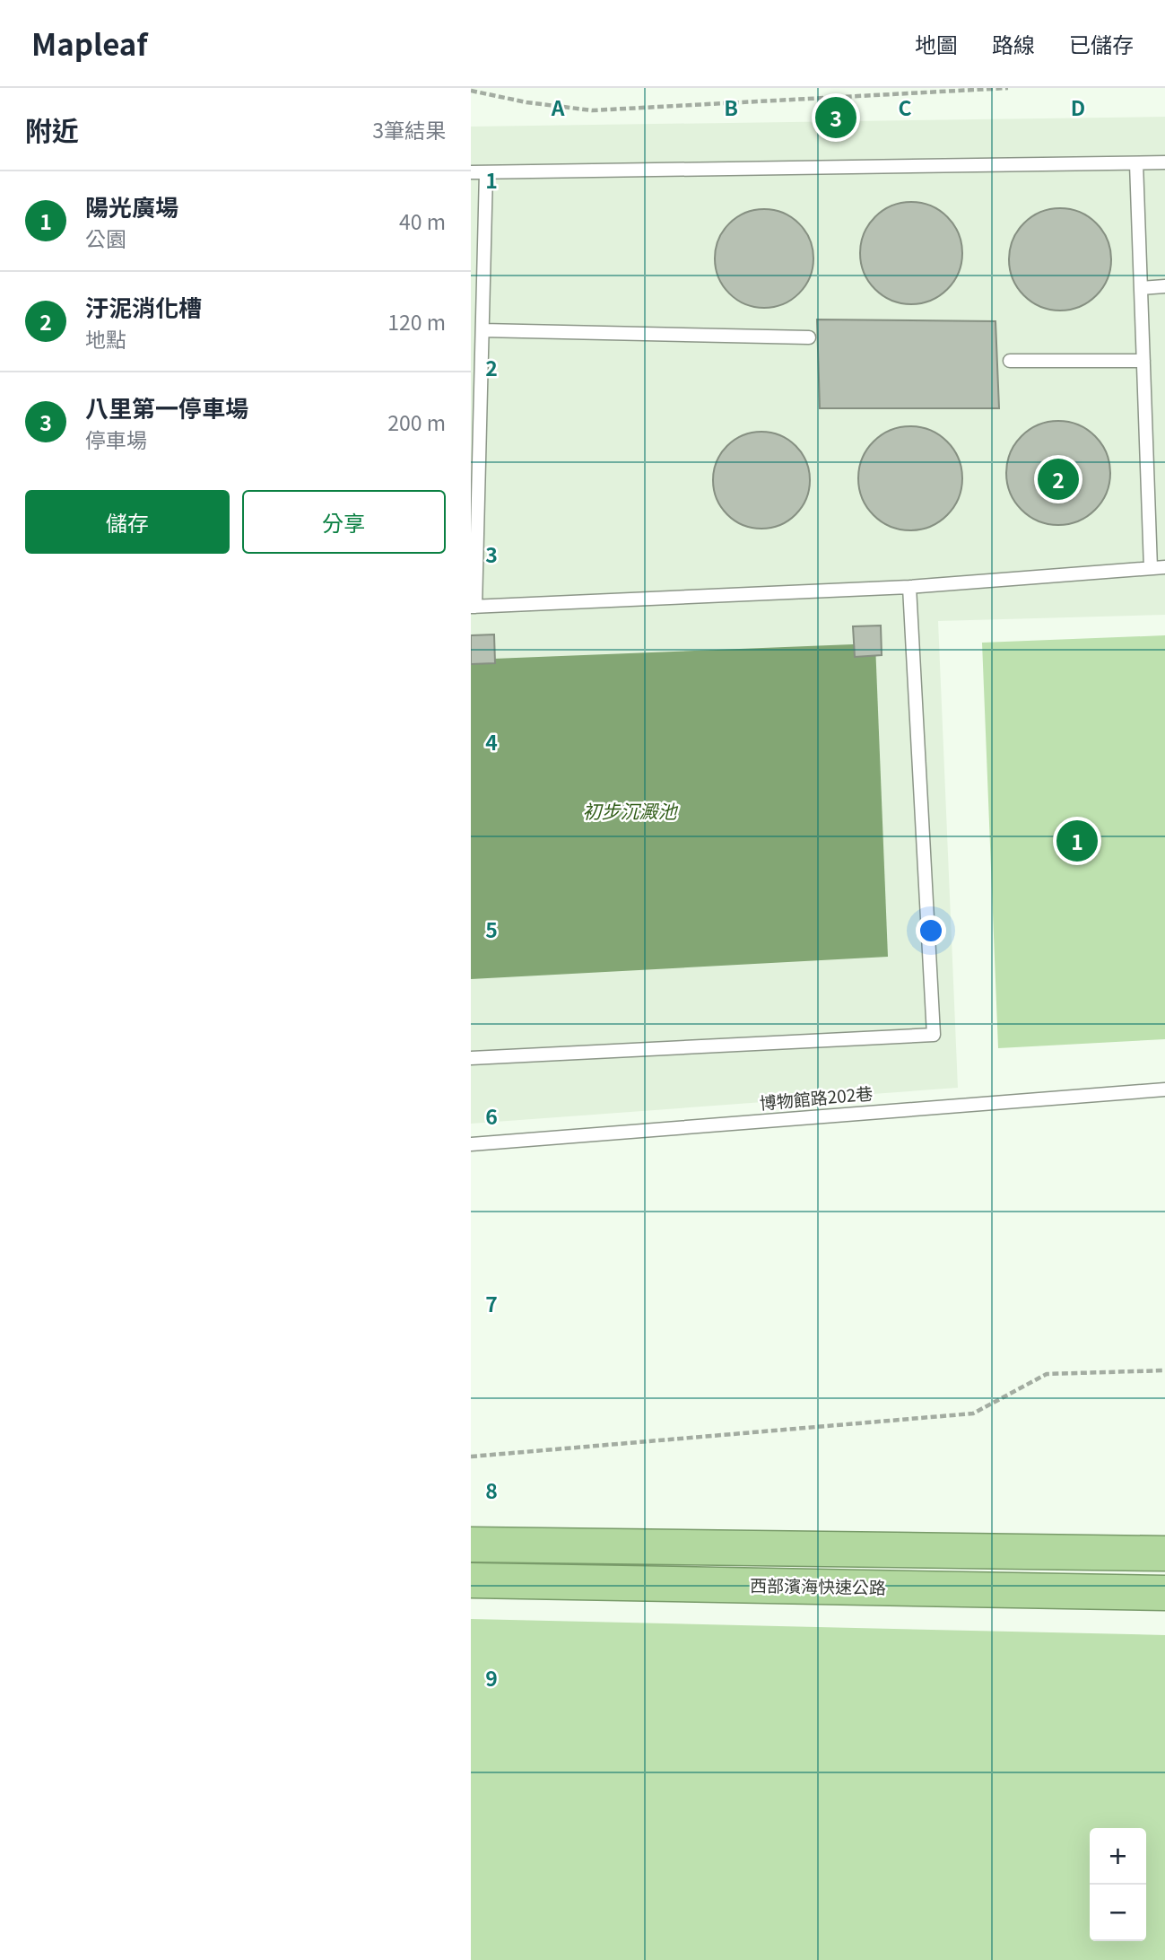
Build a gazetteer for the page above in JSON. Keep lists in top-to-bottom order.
{
  "streets": {
    "highway": ["西部濱海快速公路"],
    "lane": ["博物館路202巷"]
  },
  "water": ["初步沉澱池"],
  "page": {
    "header": "Mapleaf",
    "nav": ["地圖", "路線", "已儲存"],
    "heading": ["附近", "3筆結果"],
    "pins": ["3", "2", "1"],
    "list": [
      {
        "mark": "1",
        "name": "陽光廣場",
        "note": "公園",
        "value": "40 m"
      },
      {
        "mark": "2",
        "name": "汙泥消化槽",
        "note": "地點",
        "value": "120 m"
      },
      {
        "mark": "3",
        "name": "八里第一停車場",
        "note": "停車場",
        "value": "200 m"
      }
    ],
    "buttons": ["儲存", "分享"],
    "map_buttons": ["+", "−"]
  },
  "grid": {
    "columns": [
      "A",
      "B",
      "C",
      "D"
    ],
    "rows": [
      "1",
      "2",
      "3",
      "4",
      "5",
      "6",
      "7",
      "8",
      "9"
    ]
  }
}
